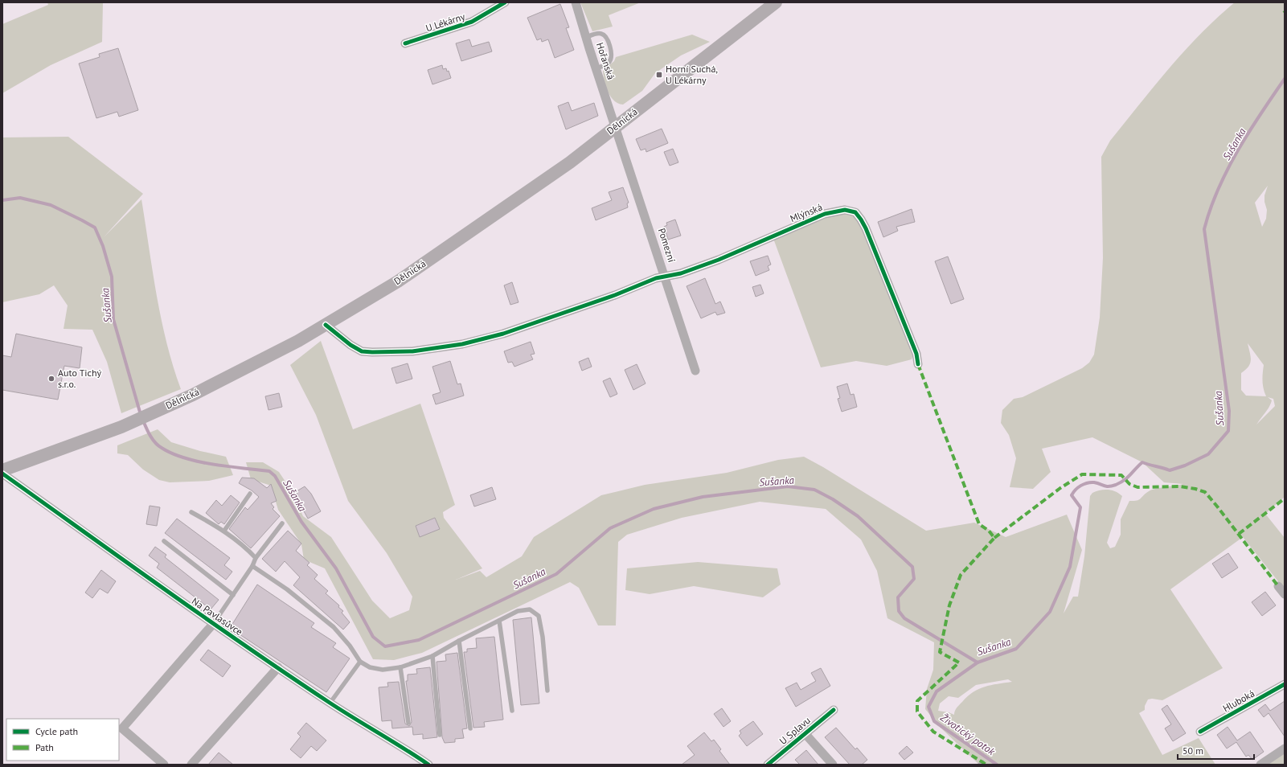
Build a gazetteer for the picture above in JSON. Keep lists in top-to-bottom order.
{
  "streets": {
    "main road": ["Dělnická"],
    "street": [
      "U Lékárny",
      "Hořanská",
      "Mlýnská",
      "Pomezní",
      "Na Pavlasůvce",
      "Hluboká",
      "U Splavu"
    ]
  },
  "crossings": [
    ["Hořanská", "Dělnická"],
    ["Hořanská", "Pomezní"],
    ["Dělnická", "Mlýnská"],
    ["Dělnická", "Pomezní"],
    ["Mlýnská", "Pomezní"]
  ],
  "water": ["Sušanka", "Životický potok"],
  "places": {
    "transit": ["Horní Suchá, U Lékárny"],
    "other": ["Auto Tichý s.r.o."]
  },
  "legend": ["Cycle path", "Path"],
  "scale_bar": "50 m"
}
